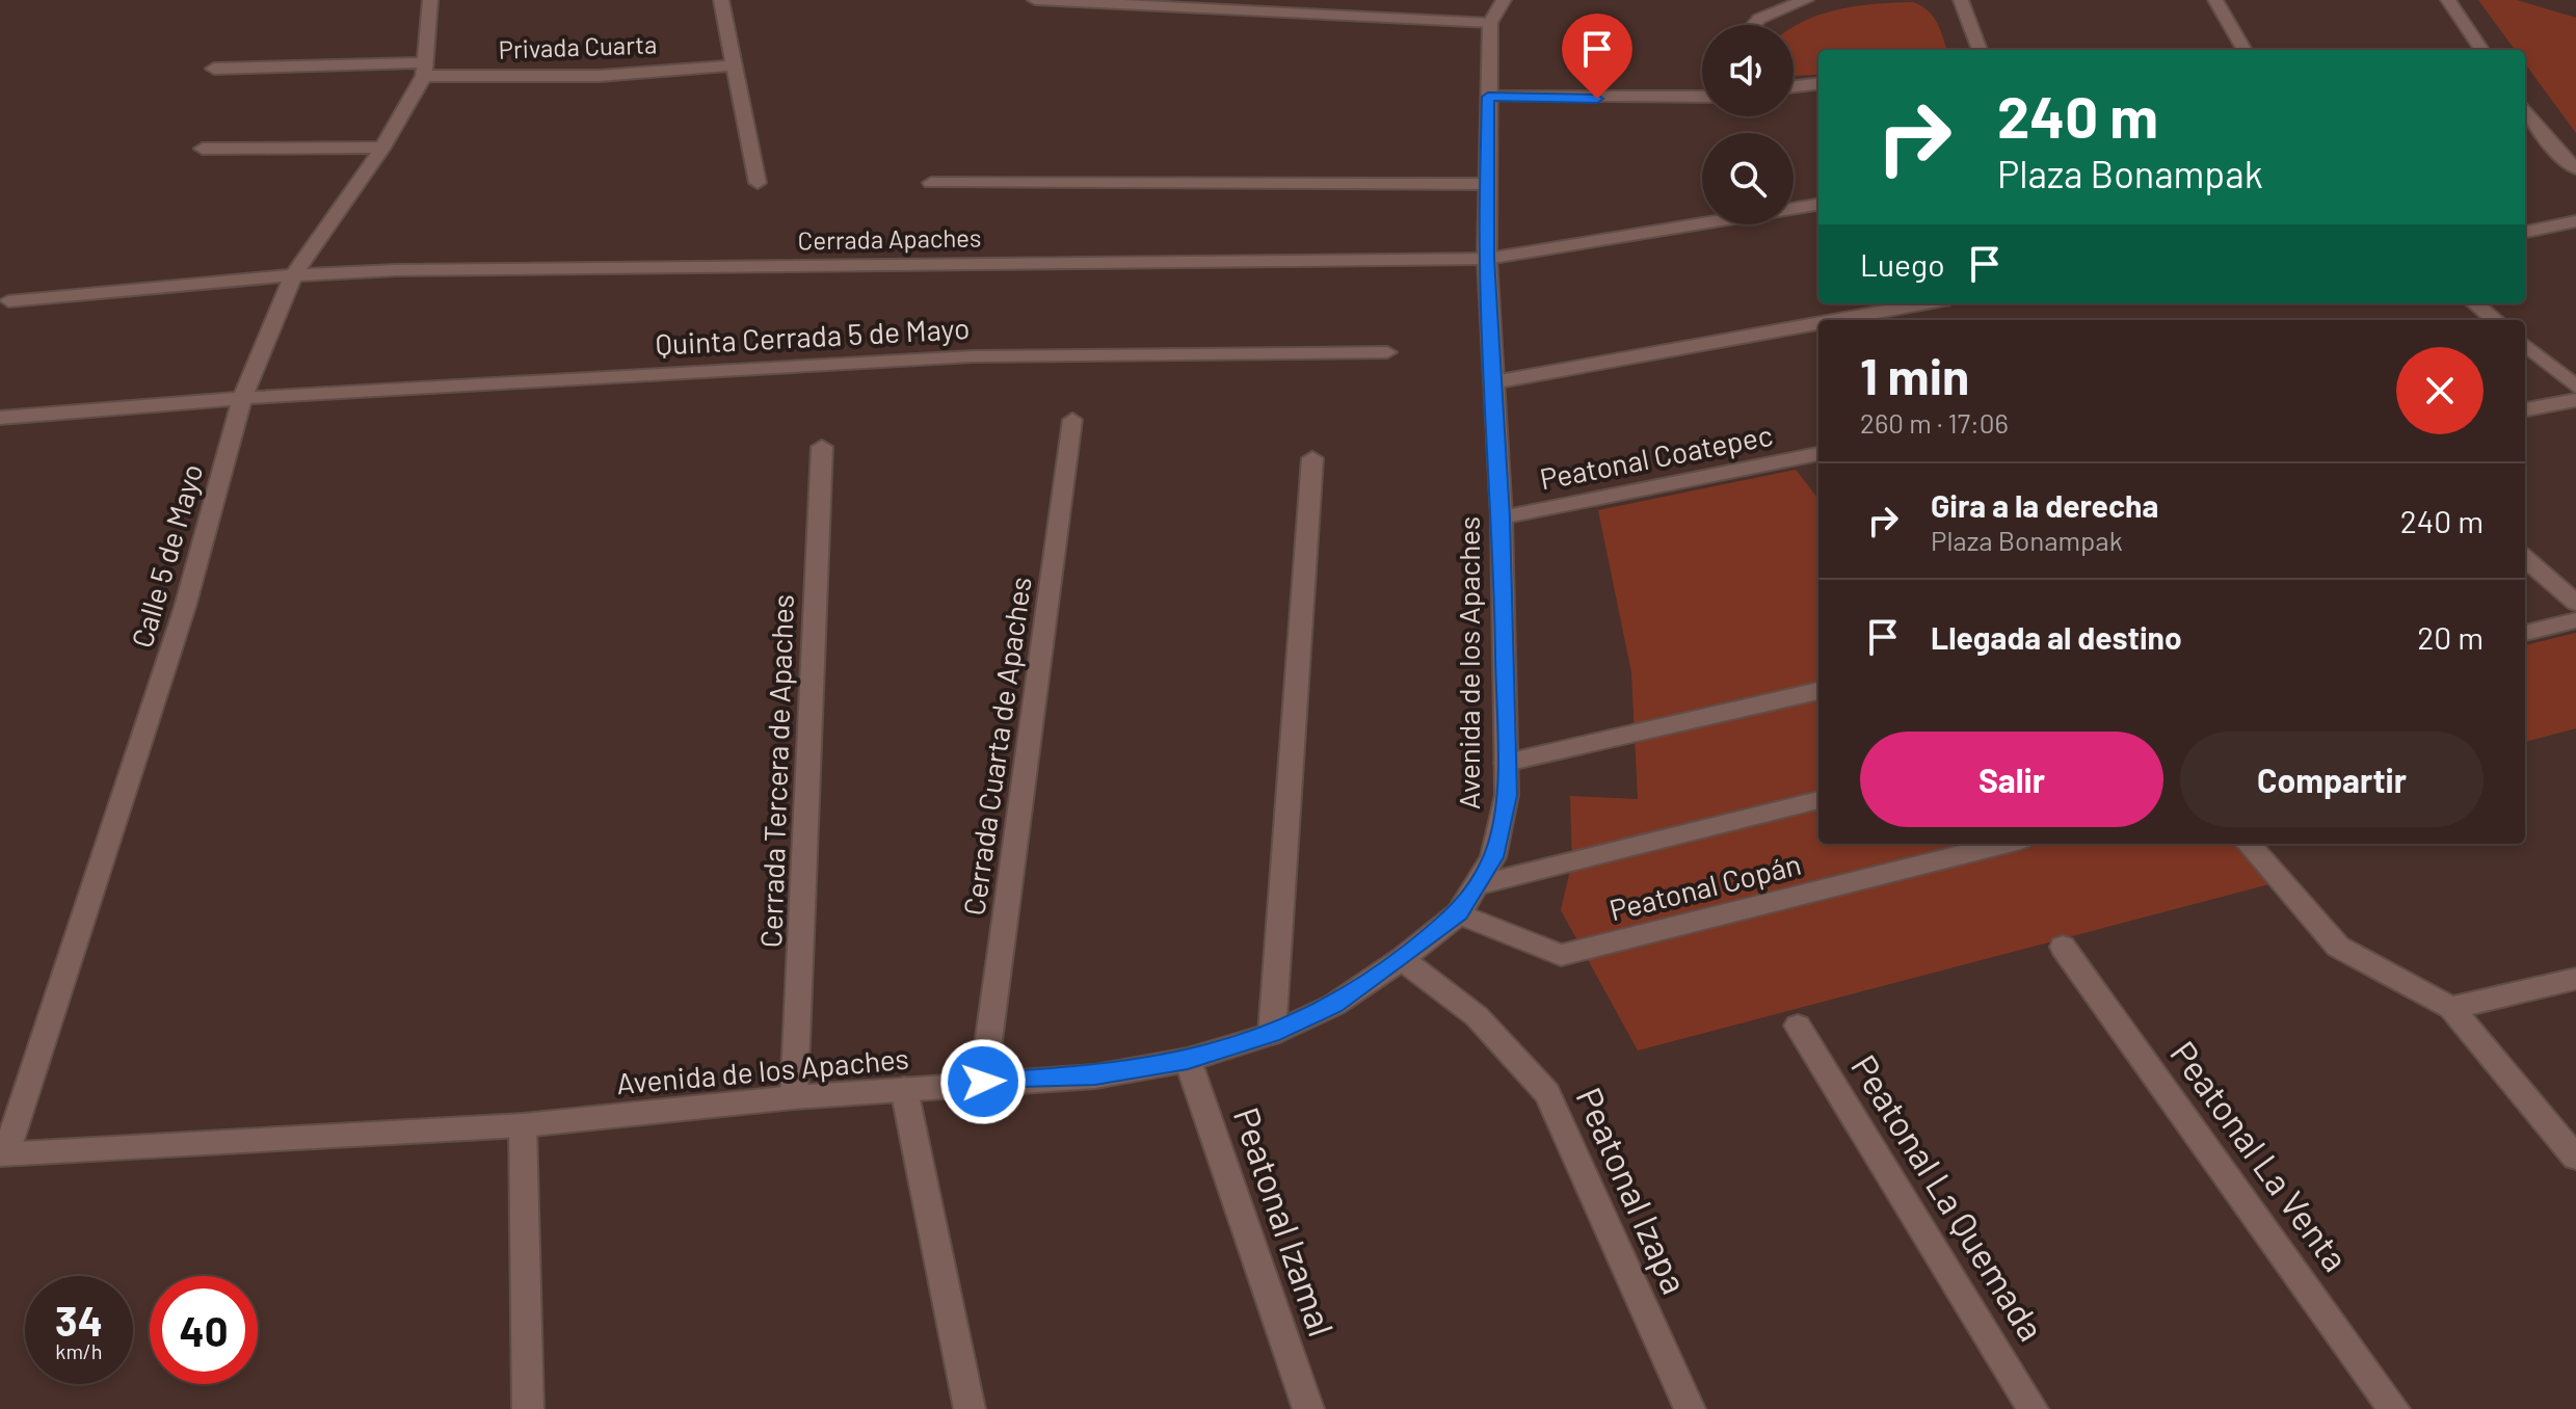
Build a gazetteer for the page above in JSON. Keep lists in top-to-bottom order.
{
  "streets": {
    "street": [
      "Privada Cuarta",
      "Cerrada Apaches",
      "Quinta Cerrada 5 de Mayo",
      "Peatonal Coatepec",
      "Calle 5 de Mayo",
      "Avenida de los Apaches",
      "Cerrada Cuarta de Apaches",
      "Cerrada Tercera de Apaches",
      "Peatonal Copán",
      "Peatonal La Venta",
      "Peatonal Izapa",
      "Peatonal La Quemada",
      "Peatonal Izamal"
    ]
  },
  "crossings": [
    ["Privada Cuarta", "Calle 5 de Mayo"],
    ["Cerrada Apaches", "Calle 5 de Mayo"],
    ["Cerrada Apaches", "Avenida de los Apaches"],
    ["Quinta Cerrada 5 de Mayo", "Calle 5 de Mayo"],
    ["Peatonal Coatepec", "Avenida de los Apaches"],
    ["Calle 5 de Mayo", "Avenida de los Apaches"],
    ["Avenida de los Apaches", "Cerrada Cuarta de Apaches"],
    ["Avenida de los Apaches", "Cerrada Tercera de Apaches"],
    ["Avenida de los Apaches", "Peatonal Copán"],
    ["Avenida de los Apaches", "Peatonal Izapa"],
    ["Avenida de los Apaches", "Peatonal Izamal"]
  ],
  "page": {
    "turn": ["240 m", "Plaza Bonampak"],
    "then": "Luego",
    "heading": ["1 min", "260 m · 17:06"],
    "list": [
      {
        "name": "Gira a la derecha",
        "note": "Plaza Bonampak",
        "value": "240 m"
      },
      {
        "name": "Llegada al destino",
        "value": "20 m"
      }
    ],
    "buttons": ["Salir", "Compartir"],
    "speed": "34 km/h",
    "limit": "40"
  }
}
